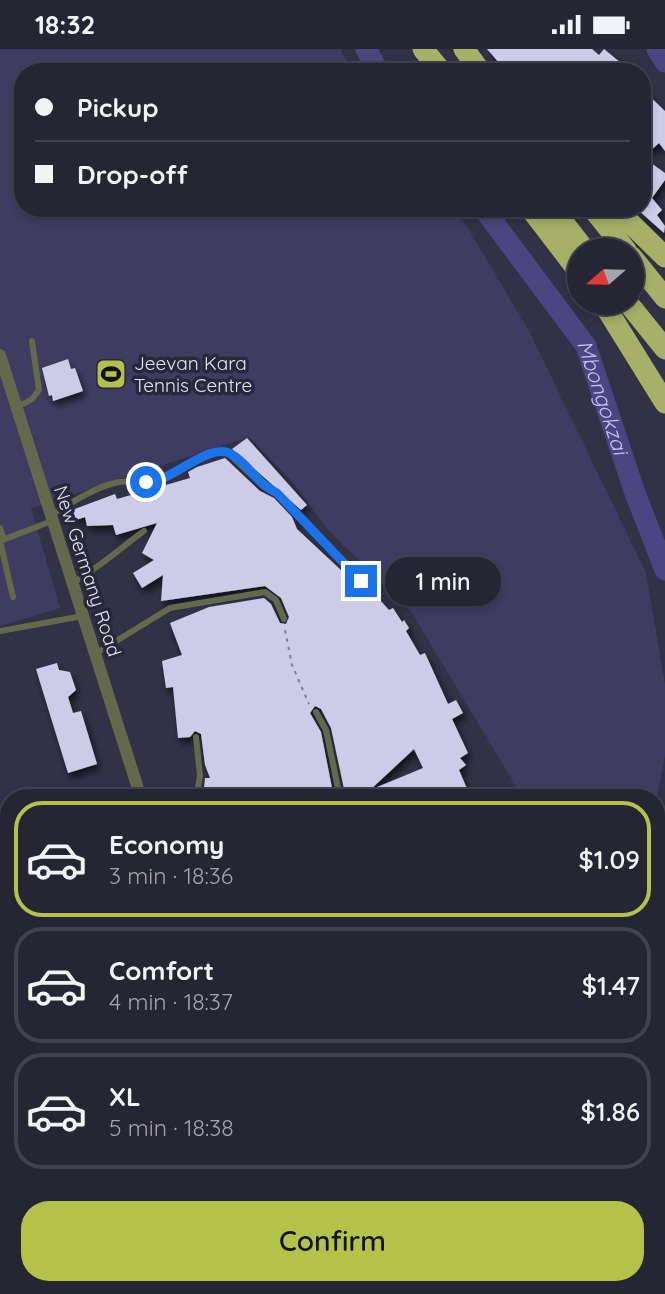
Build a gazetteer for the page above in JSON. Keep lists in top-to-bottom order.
{
  "streets": {
    "street": ["New Germany Road"]
  },
  "water": ["Mbongokzai"],
  "places": {
    "sports": ["Jeevan Kara Tennis Centre"]
  },
  "north": "left",
  "page": {
    "status": "18:32",
    "banner": ["Pickup", "Drop-off"],
    "bubble": "1 min",
    "list": [
      {
        "name": "Economy",
        "note": "3 min · 18:36",
        "value": "$1.09"
      },
      {
        "name": "Comfort",
        "note": "4 min · 18:37",
        "value": "$1.47"
      },
      {
        "name": "XL",
        "note": "5 min · 18:38",
        "value": "$1.86"
      }
    ],
    "buttons": "Confirm"
  }
}
